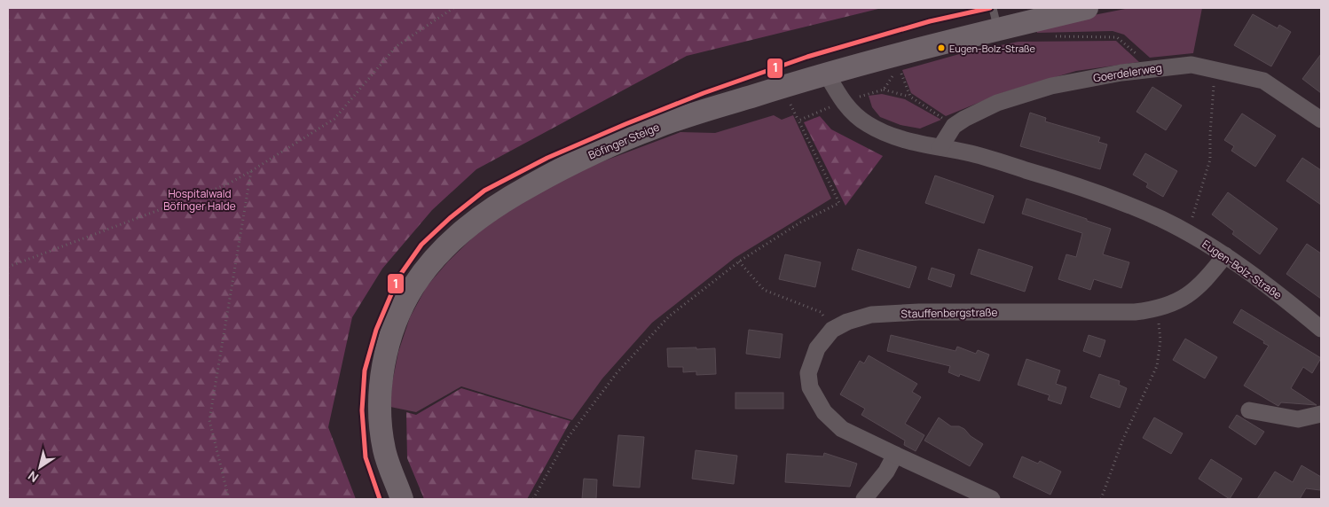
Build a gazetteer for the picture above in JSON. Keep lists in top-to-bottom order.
{
  "streets": {
    "street": [
      "Goerdelerweg",
      "Böfinger Steige",
      "Eugen-Bolz-Straße",
      "Stauffenbergstraße"
    ]
  },
  "crossings": [
    ["Goerdelerweg", "Eugen-Bolz-Straße"],
    ["Böfinger Steige", "Eugen-Bolz-Straße"],
    ["Eugen-Bolz-Straße", "Stauffenbergstraße"]
  ],
  "parks": ["Hospitalwald Böfinger Halde"],
  "places": ["Eugen-Bolz-Straße"],
  "lines": ["transit line 1"],
  "north": "bottom left"
}
